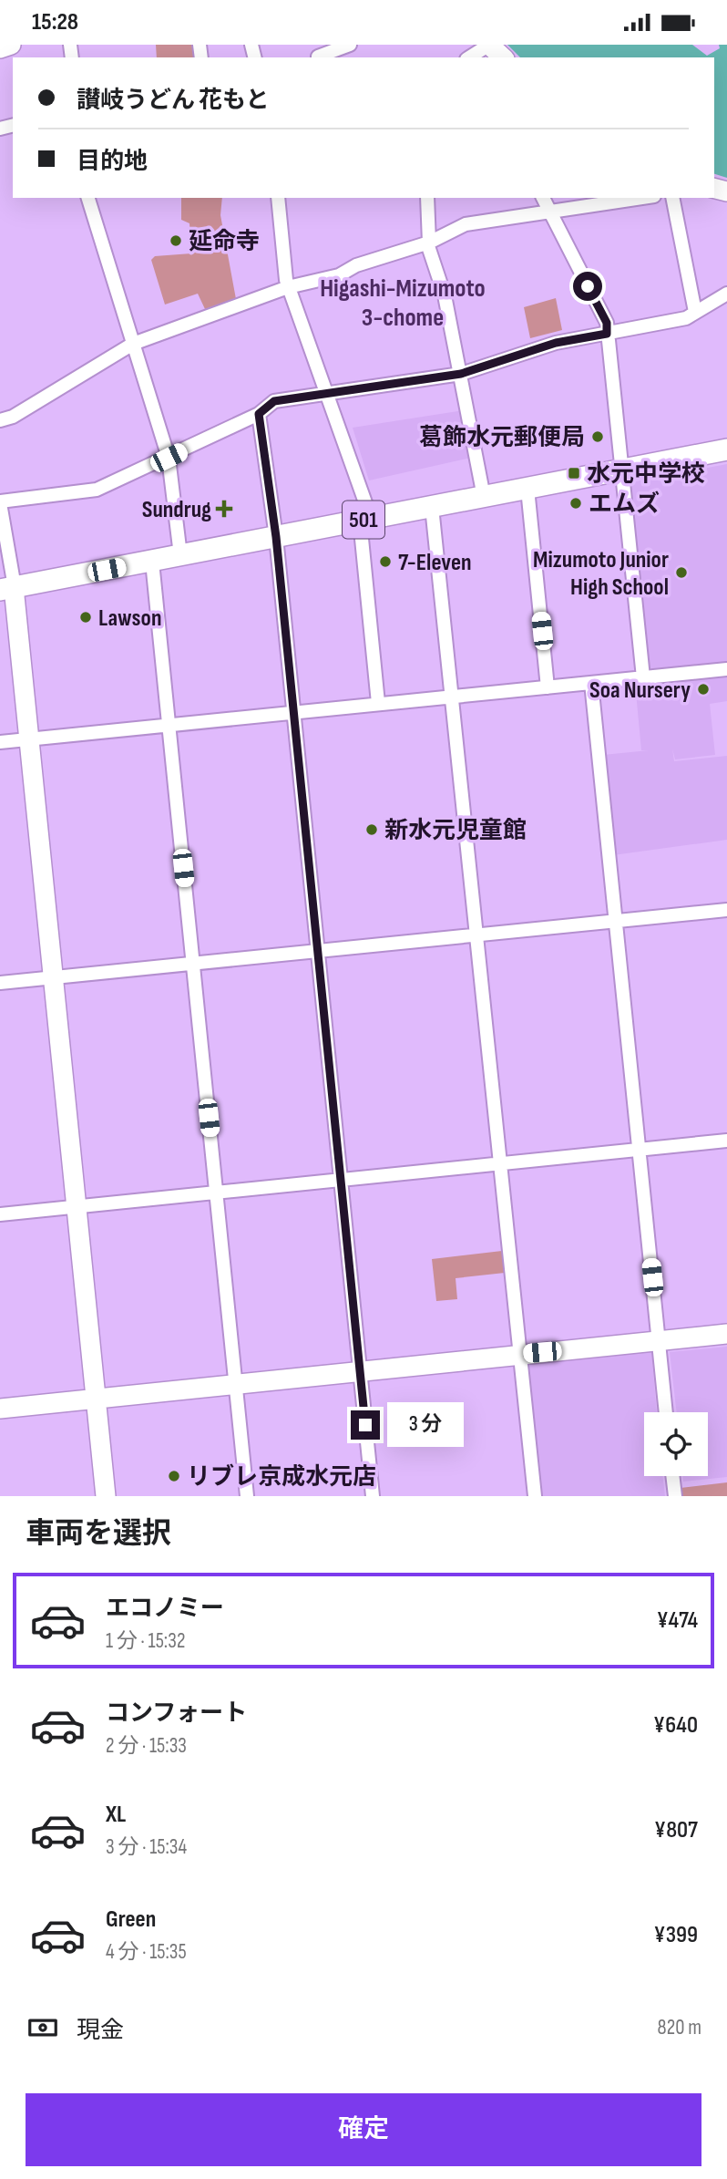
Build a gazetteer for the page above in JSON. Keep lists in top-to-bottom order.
{
  "streets": {
    "main road": ["501"]
  },
  "districts": ["Higashi-Mizumoto 3-chome"],
  "places": {
    "other": [
      "延命寺",
      "葛飾水元郵便局",
      "エムズ",
      "7-Eleven",
      "Mizumoto Junior High School",
      "Lawson",
      "Soa Nursery",
      "新水元児童館",
      "リブレ京成水元店"
    ],
    "transit": ["水元中学校"],
    "health": ["Sundrug"]
  },
  "page": {
    "status": "15:28",
    "banner": ["讃岐うどん 花もと", "目的地"],
    "bubble": "3 分",
    "heading": "車両を選択",
    "list": [
      {
        "name": "エコノミー",
        "note": "1 分 · 15:32",
        "value": "¥474"
      },
      {
        "name": "コンフォート",
        "note": "2 分 · 15:33",
        "value": "¥640"
      },
      {
        "name": "XL",
        "note": "3 分 · 15:34",
        "value": "¥807"
      },
      {
        "name": "Green",
        "note": "4 分 · 15:35",
        "value": "¥399"
      }
    ],
    "pay": ["現金", "820 m"],
    "buttons": "確定"
  }
}
